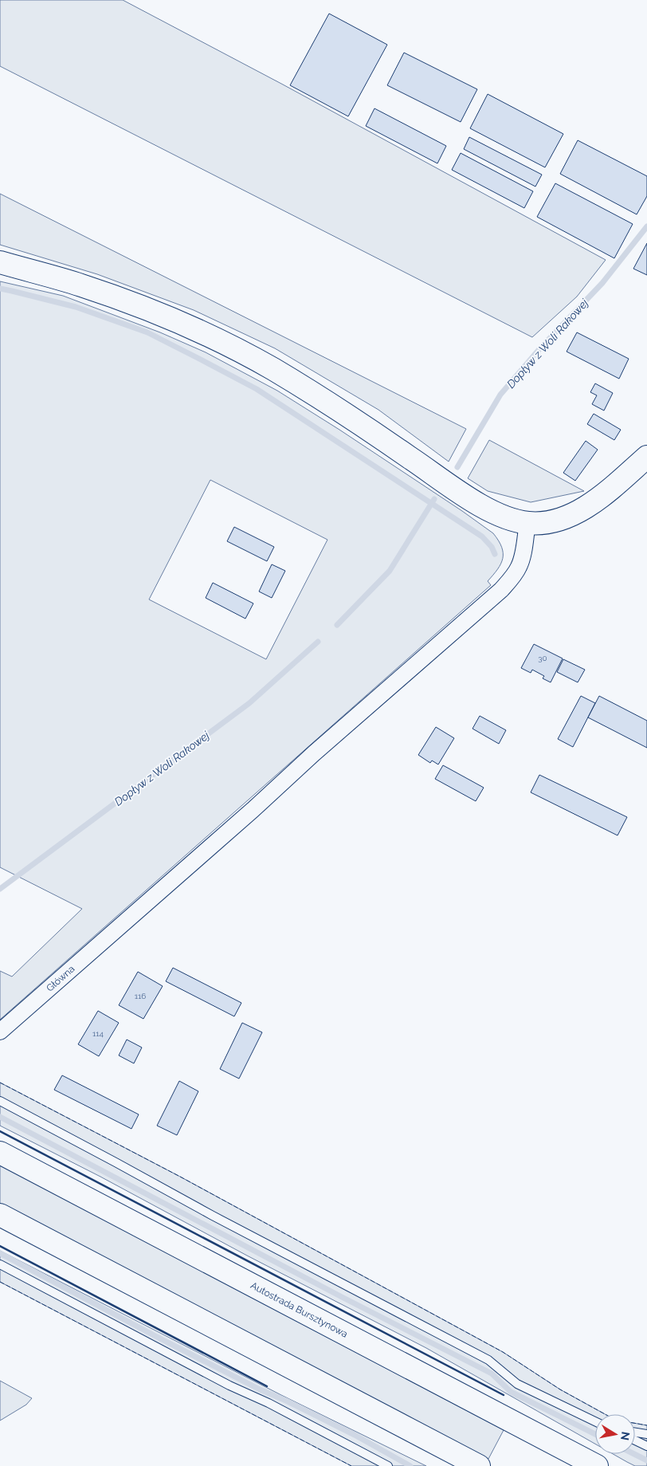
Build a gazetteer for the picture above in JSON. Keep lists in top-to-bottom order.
{
  "streets": {
    "main road": ["Autostrada Bursztynowa"],
    "street": ["Główna"]
  },
  "water": ["Dopływ z Woli Rakowej"],
  "house_numbers": ["30", "116", "114"],
  "north": "right"
}
